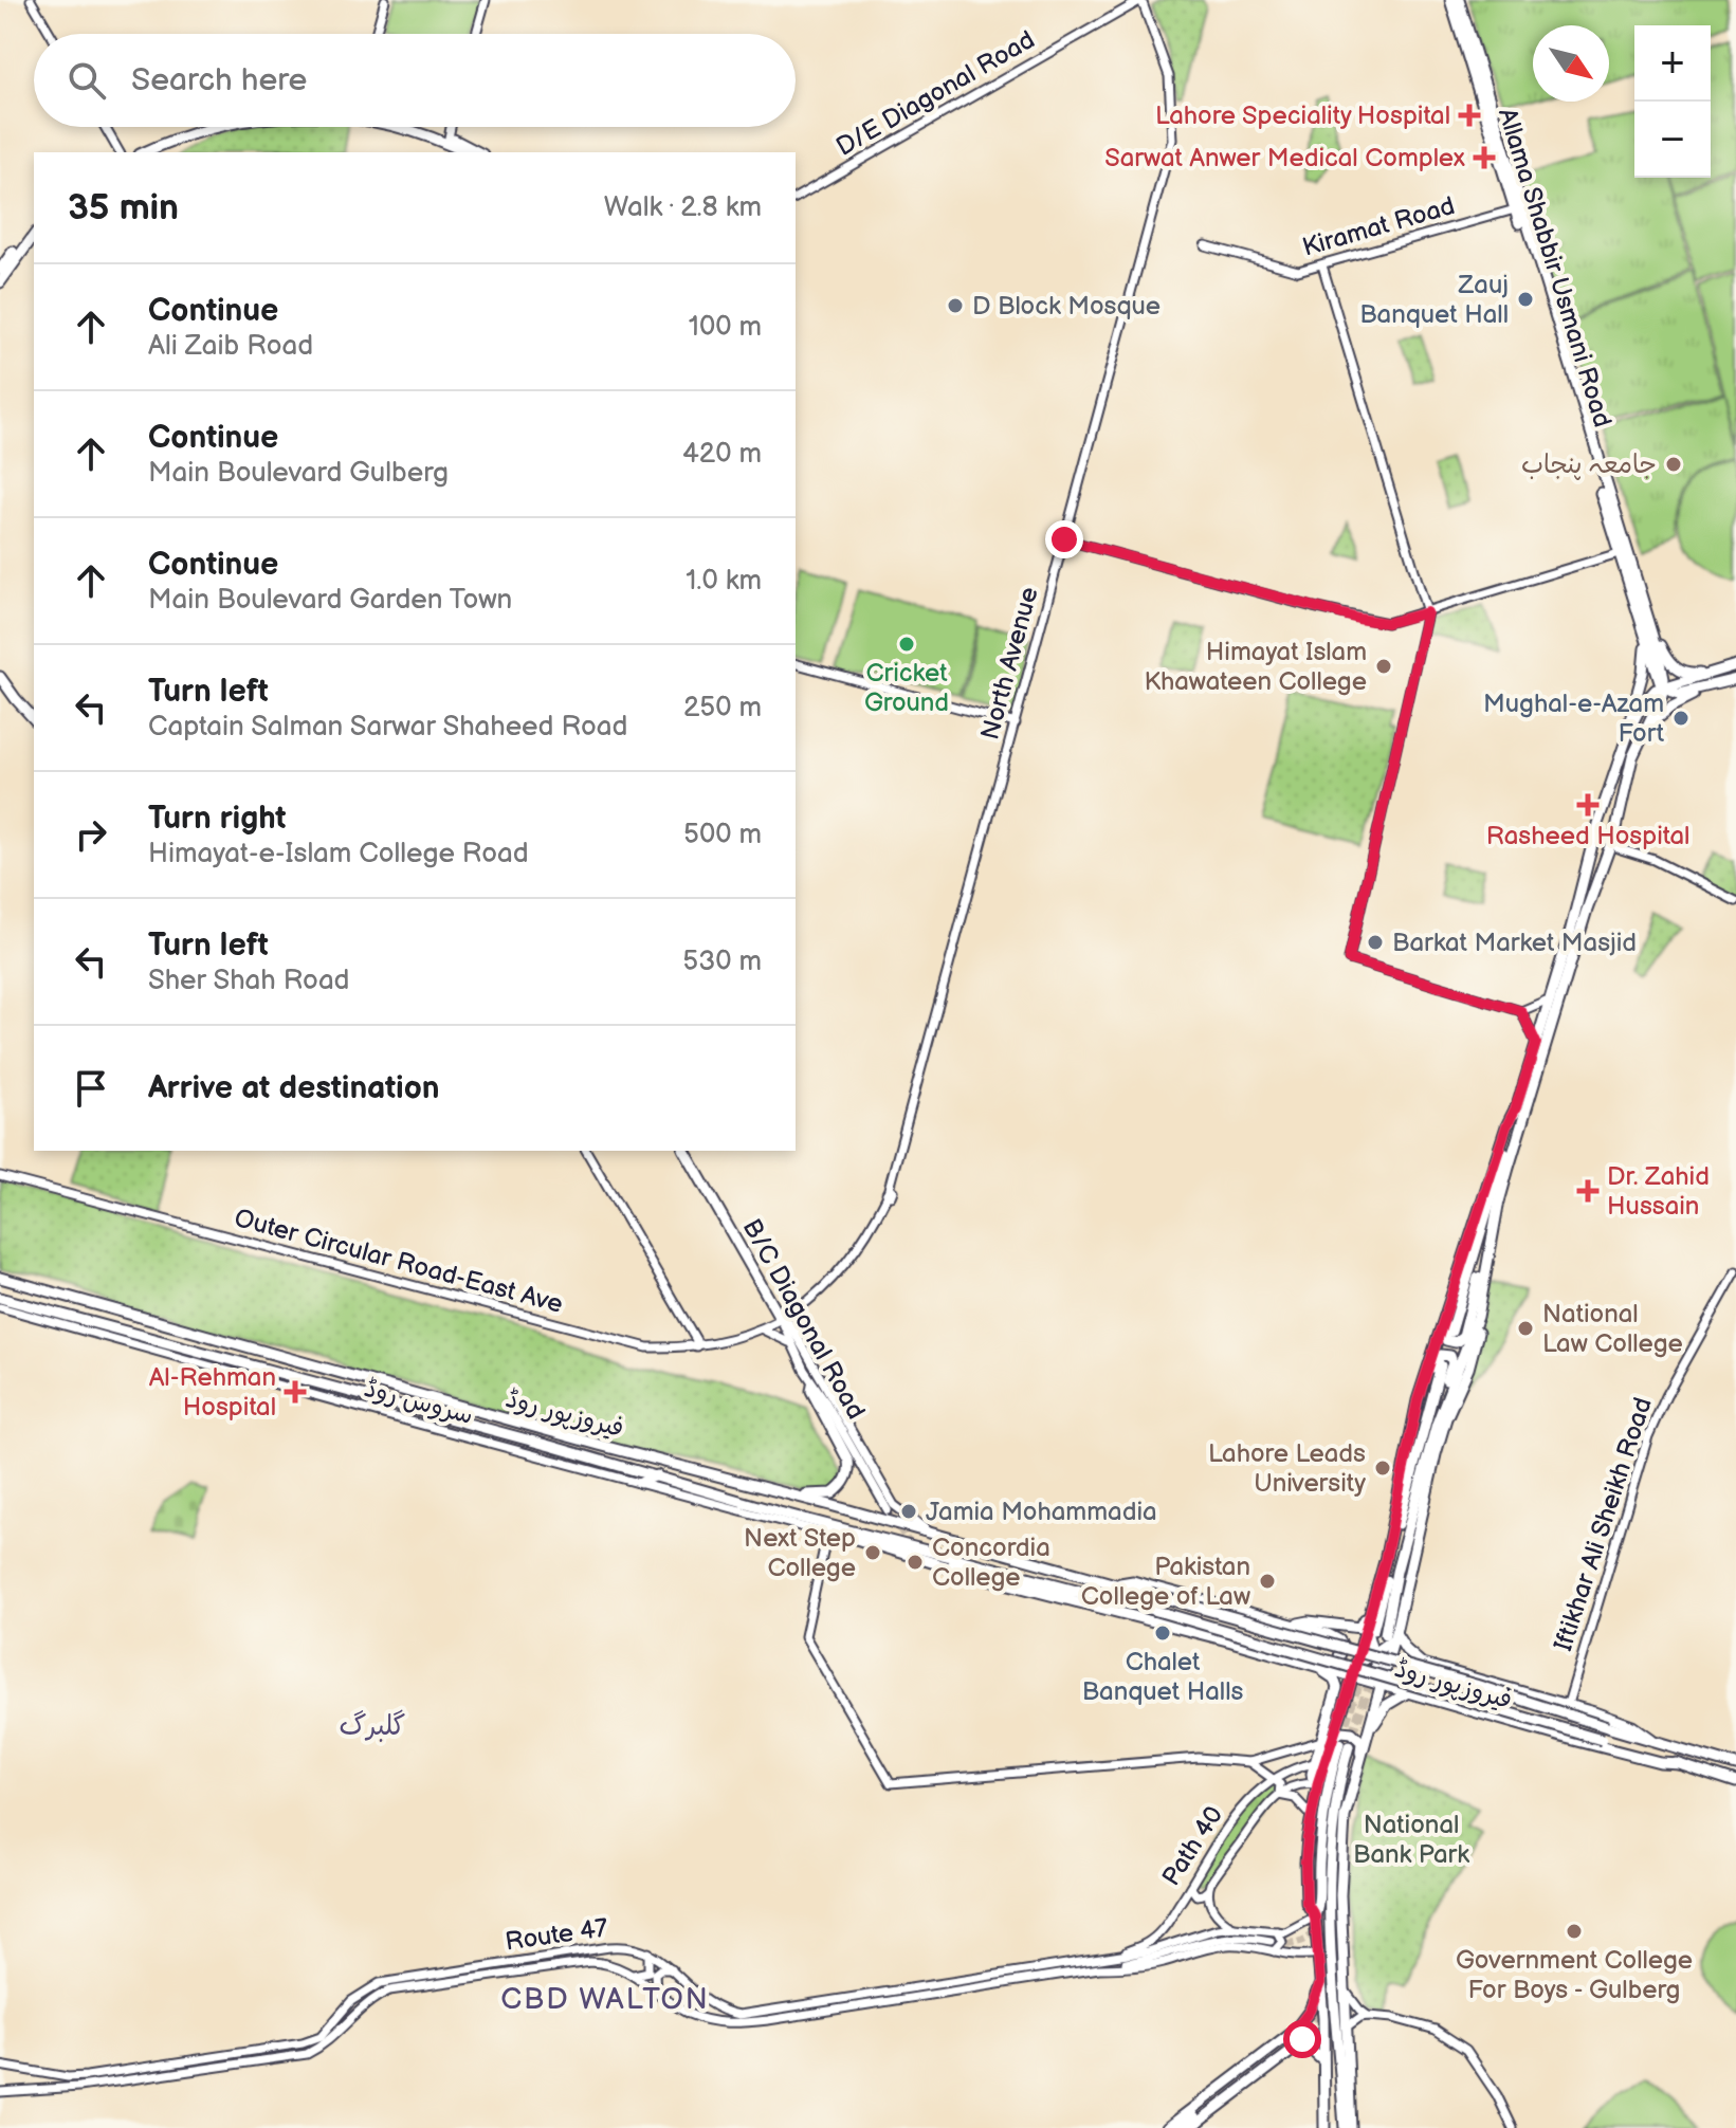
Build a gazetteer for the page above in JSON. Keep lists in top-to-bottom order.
{
  "streets": {
    "main road": ["Allama Shabbir Usmani Road", "B/C Diagonal Road", "فیروزپور روڈ"],
    "street": [
      "D/E Diagonal Road",
      "Kiramat Road",
      "North Avenue",
      "Outer Circular Road-East Ave",
      "سروس روڈ",
      "Iftikhar Ali Sheikh Road",
      "Path 40",
      "Route 47"
    ]
  },
  "crossings": [
    ["D/E Diagonal Road", "North Avenue"],
    ["Kiramat Road", "Allama Shabbir Usmani Road"],
    ["North Avenue", "Outer Circular Road-East Ave"],
    ["Outer Circular Road-East Ave", "B/C Diagonal Road"],
    ["سروس روڈ", "فیروزپور روڈ"],
    ["فیروزپور روڈ", "Iftikhar Ali Sheikh Road"],
    ["Path 40", "Route 47"]
  ],
  "districts": ["گلبرگ", "CBD WALTON"],
  "parks": ["National Bank Park"],
  "places": {
    "health": [
      "Lahore Speciality Hospital",
      "Sarwat Anwer Medical Complex",
      "Rasheed Hospital",
      "Dr. Zahid Hussain",
      "Al-Rehman Hospital"
    ],
    "other": [
      "Zauj Banquet Hall",
      "D Block Mosque",
      "جامعہ پنجاب",
      "Cricket Ground",
      "Himayat Islam Khawateen College",
      "Mughal-e-Azam Fort",
      "Barkat Market Masjid",
      "National Law College",
      "Lahore Leads University",
      "Jamia Mohammadia",
      "Next Step College",
      "Concordia College",
      "Pakistan College of Law",
      "Chalet Banquet Halls",
      "Government College For Boys - Gulberg"
    ]
  },
  "north": "bottom right",
  "page": {
    "map_buttons": ["+", "−"],
    "search": "Search here",
    "heading": ["35 min", "Walk · 2.8 km"],
    "list": [
      ["Continue", "Ali Zaib Road", "100 m"],
      ["Continue", "Main Boulevard Gulberg", "420 m"],
      ["Continue", "Main Boulevard Garden Town", "1.0 km"],
      ["Turn left", "Captain Salman Sarwar Shaheed Road", "250 m"],
      ["Turn right", "Himayat-e-Islam College Road", "500 m"],
      ["Turn left", "Sher Shah Road", "530 m"],
      "Arrive at destination"
    ]
  }
}
